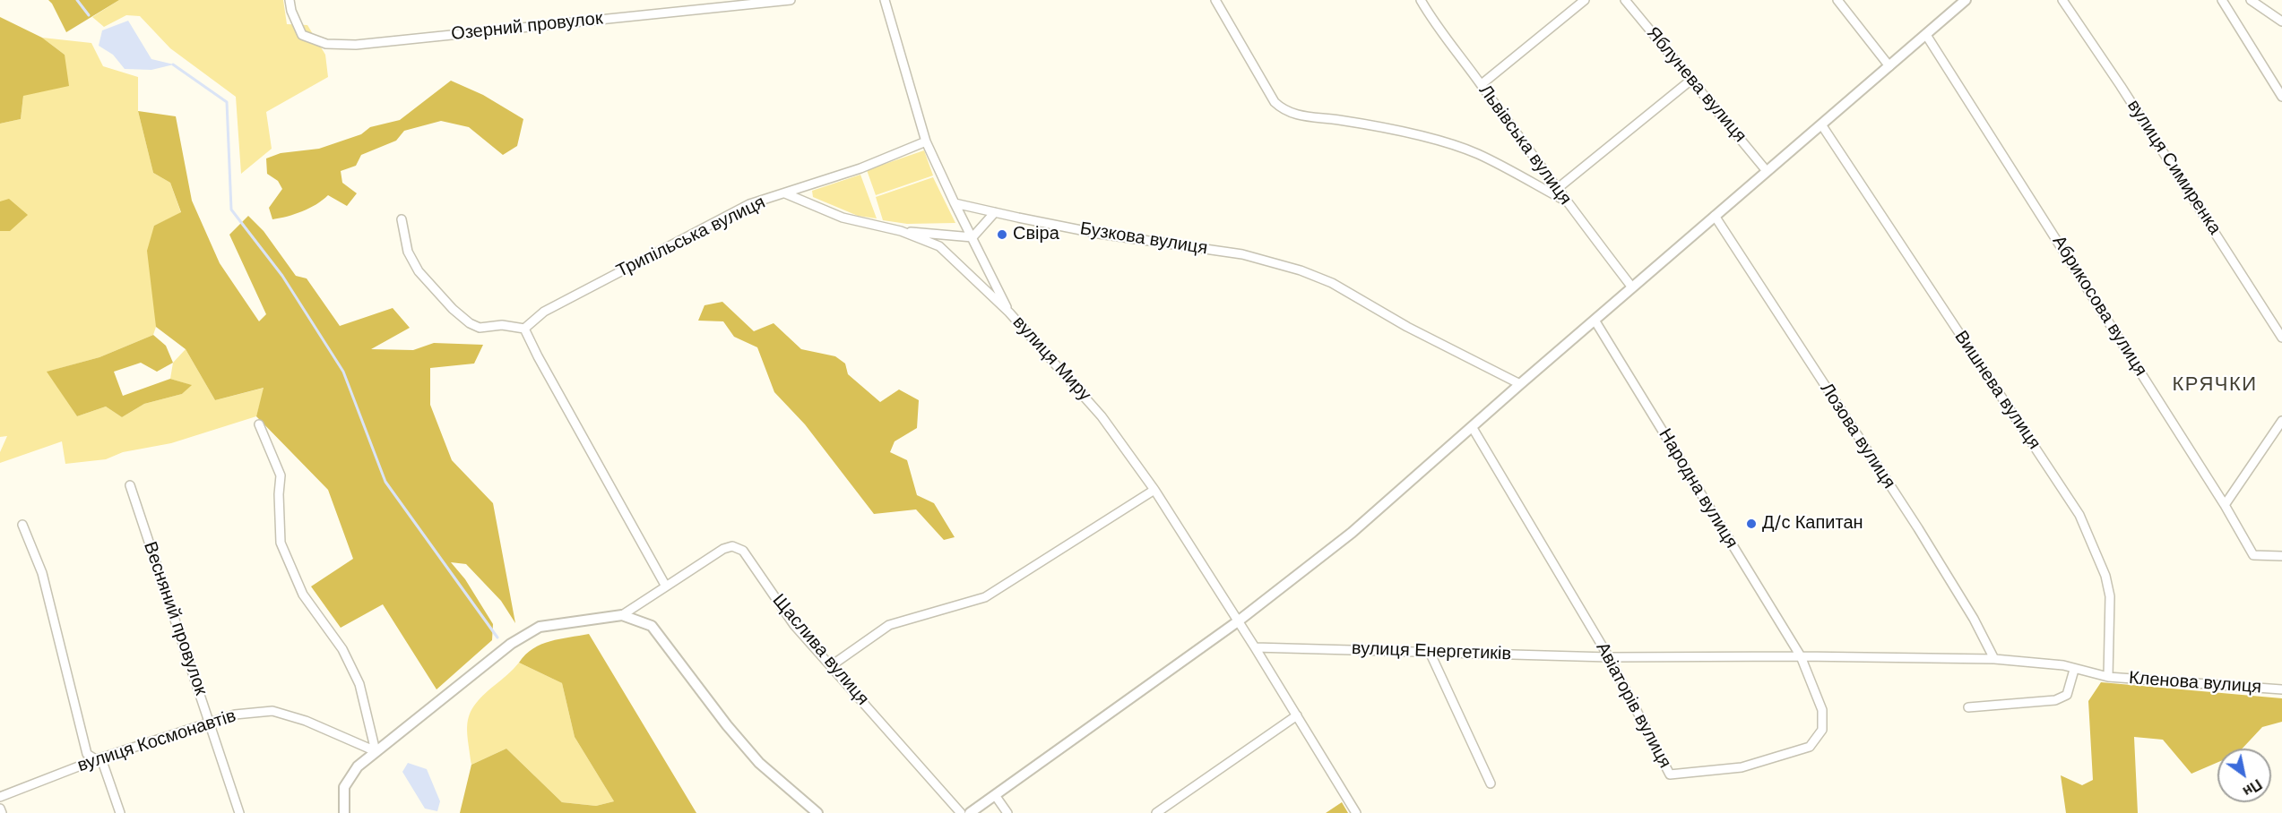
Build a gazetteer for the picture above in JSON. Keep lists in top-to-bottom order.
{
  "streets": {
    "street": [
      "Озерний провулок",
      "Яблунева вулиця",
      "Львівська вулиця",
      "вулиця Симиренка",
      "Трипільська вулиця",
      "Бузкова вулиця",
      "Абрикосова вулиця",
      "вулиця Миру",
      "Вишнева вулиця",
      "Лозова вулиця",
      "Народна вулиця",
      "Весняний провулок",
      "Щаслива вулиця",
      "вулиця Енергетиків",
      "Кленова вулиця",
      "Авіаторів вулиця",
      "вулиця Космонавтів"
    ]
  },
  "crossings": [
    ["Трипільська вулиця", "вулиця Миру"],
    ["вулиця Миру", "вулиця Енергетиків"],
    ["Вишнева вулиця", "Кленова вулиця"],
    ["Лозова вулиця", "Кленова вулиця"],
    ["Народна вулиця", "вулиця Енергетиків"],
    ["Народна вулиця", "Кленова вулиця"],
    ["Народна вулиця", "Авіаторів вулиця"],
    ["Весняний провулок", "вулиця Космонавтів"],
    ["Щаслива вулиця", "вулиця Космонавтів"],
    ["вулиця Енергетиків", "Кленова вулиця"],
    ["вулиця Енергетиків", "Авіаторів вулиця"],
    ["Кленова вулиця", "Авіаторів вулиця"]
  ],
  "districts": ["КРЯЧКИ"],
  "places": ["Свіра", "Д/с Капитан"],
  "north": "bottom right"
}
